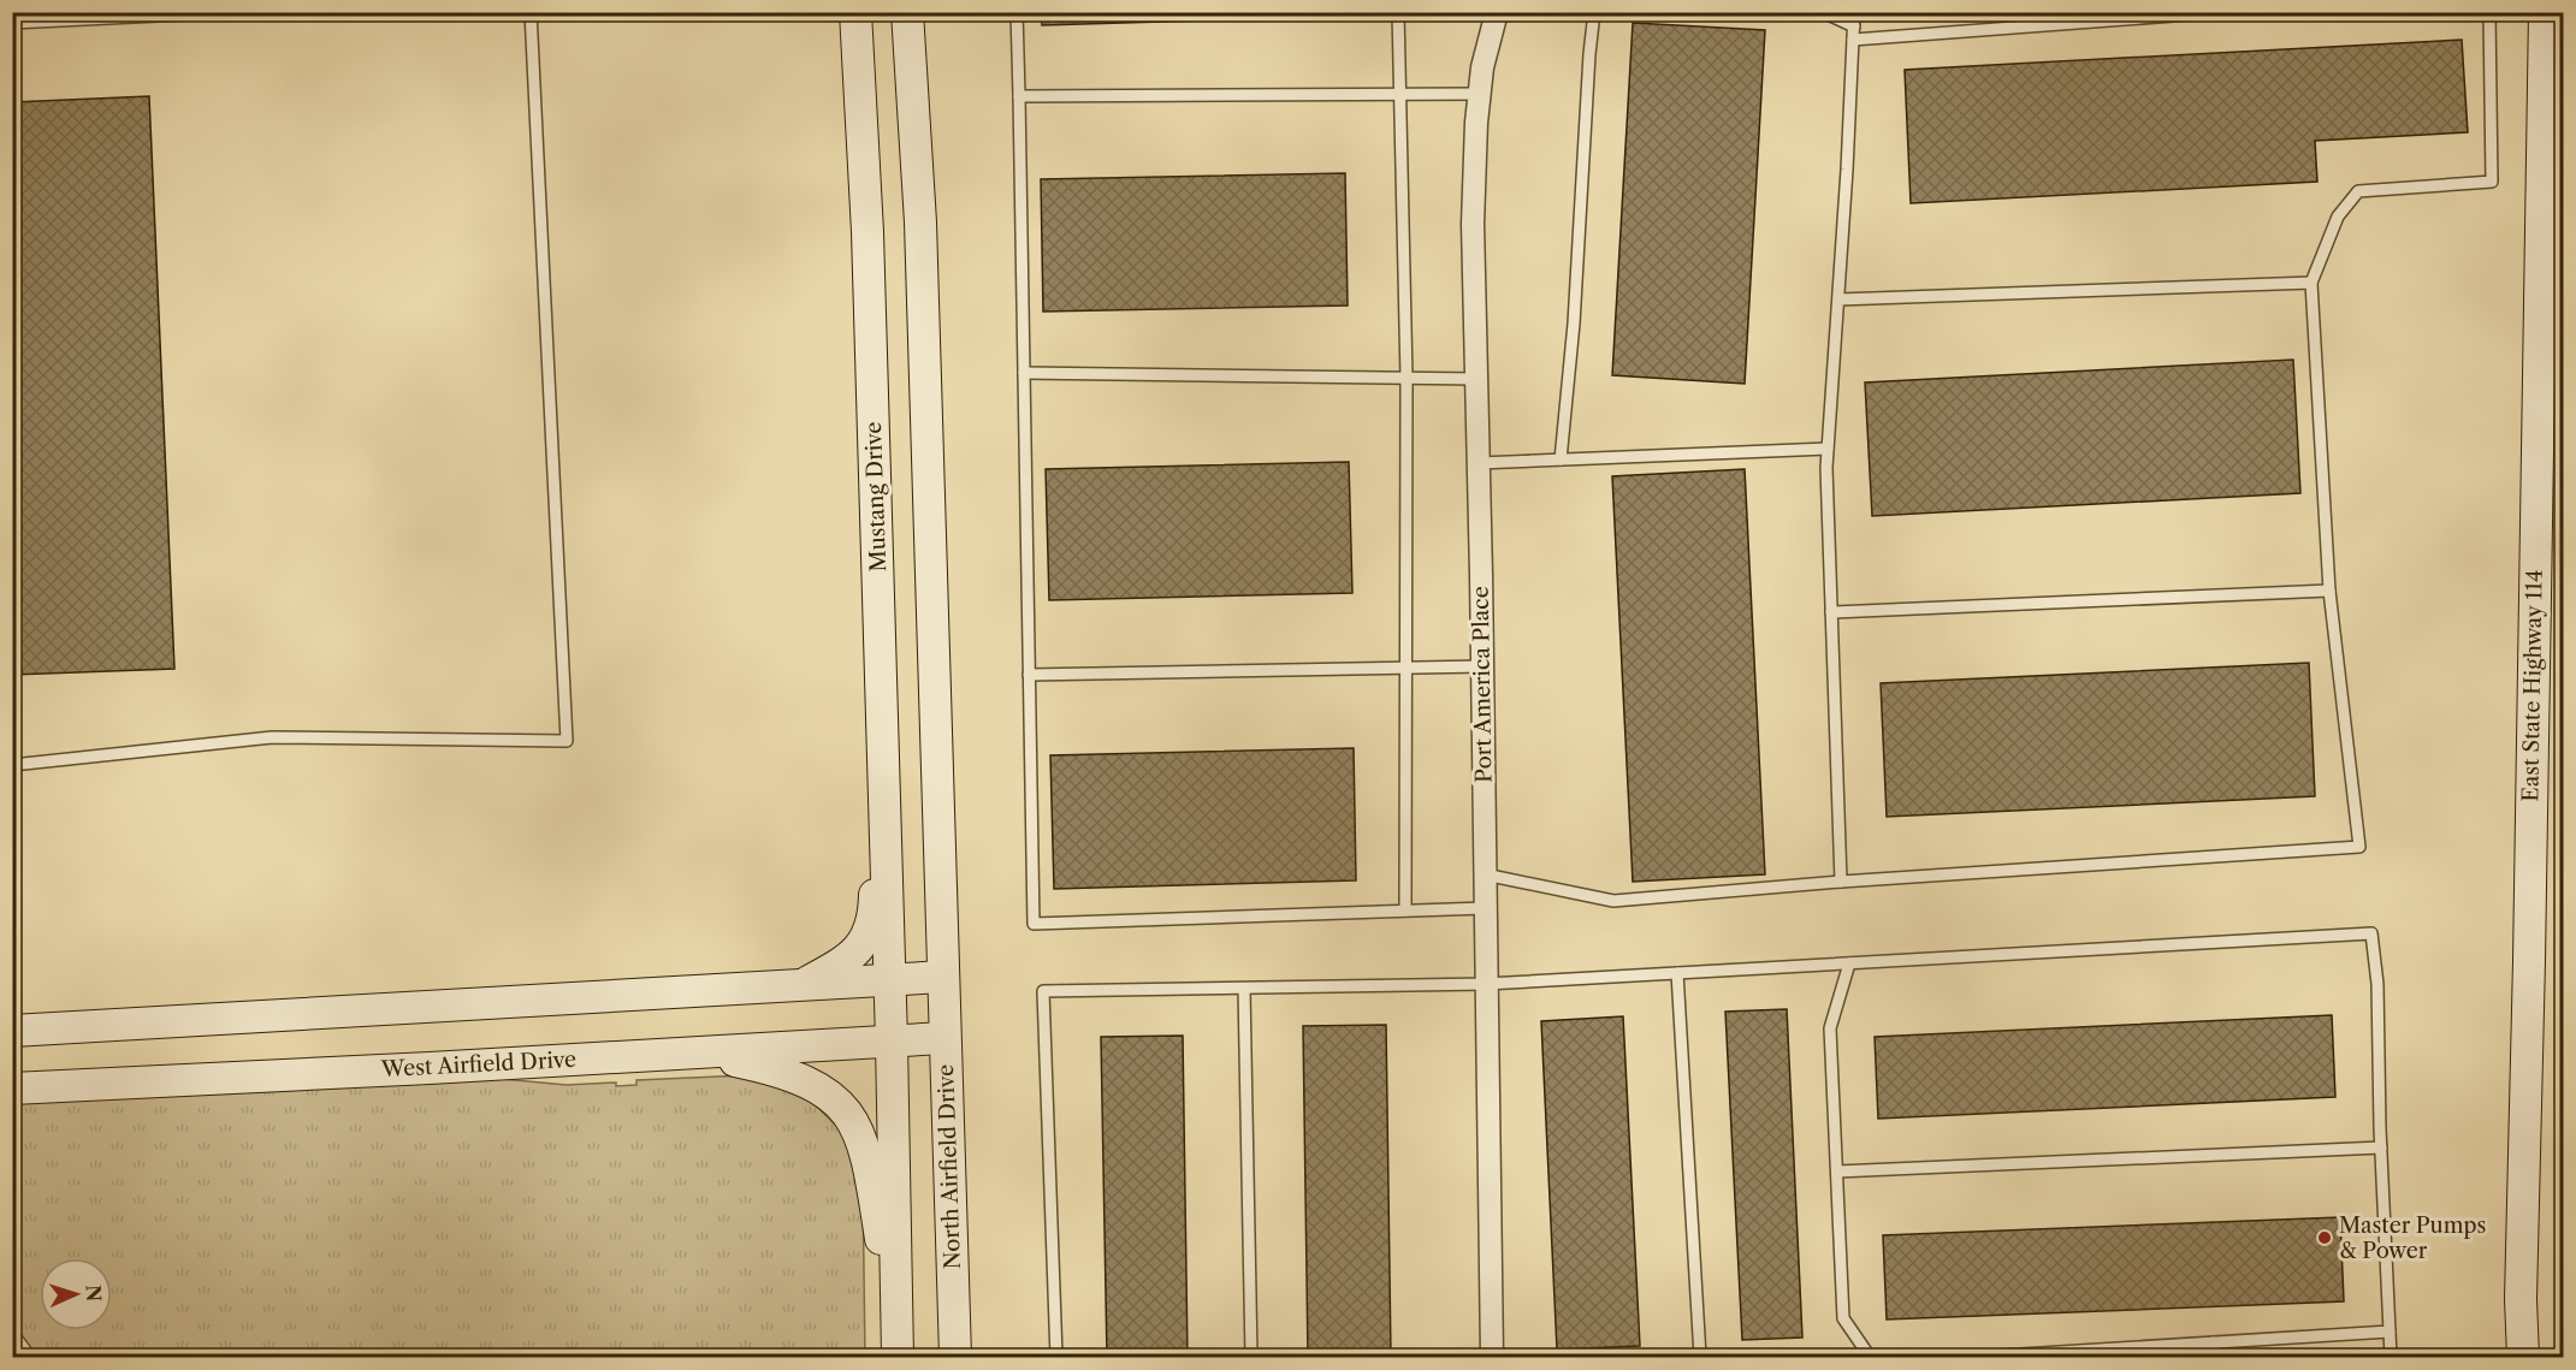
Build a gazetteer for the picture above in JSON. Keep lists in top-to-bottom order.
{
  "streets": {
    "main road": [
      "Mustang Drive",
      "East State Highway 114",
      "West Airfield Drive",
      "North Airfield Drive"
    ],
    "street": ["Port America Place"]
  },
  "crossings": [
    ["West Airfield Drive", "North Airfield Drive"]
  ],
  "places": ["Master Pumps & Power"],
  "north": "right"
}
